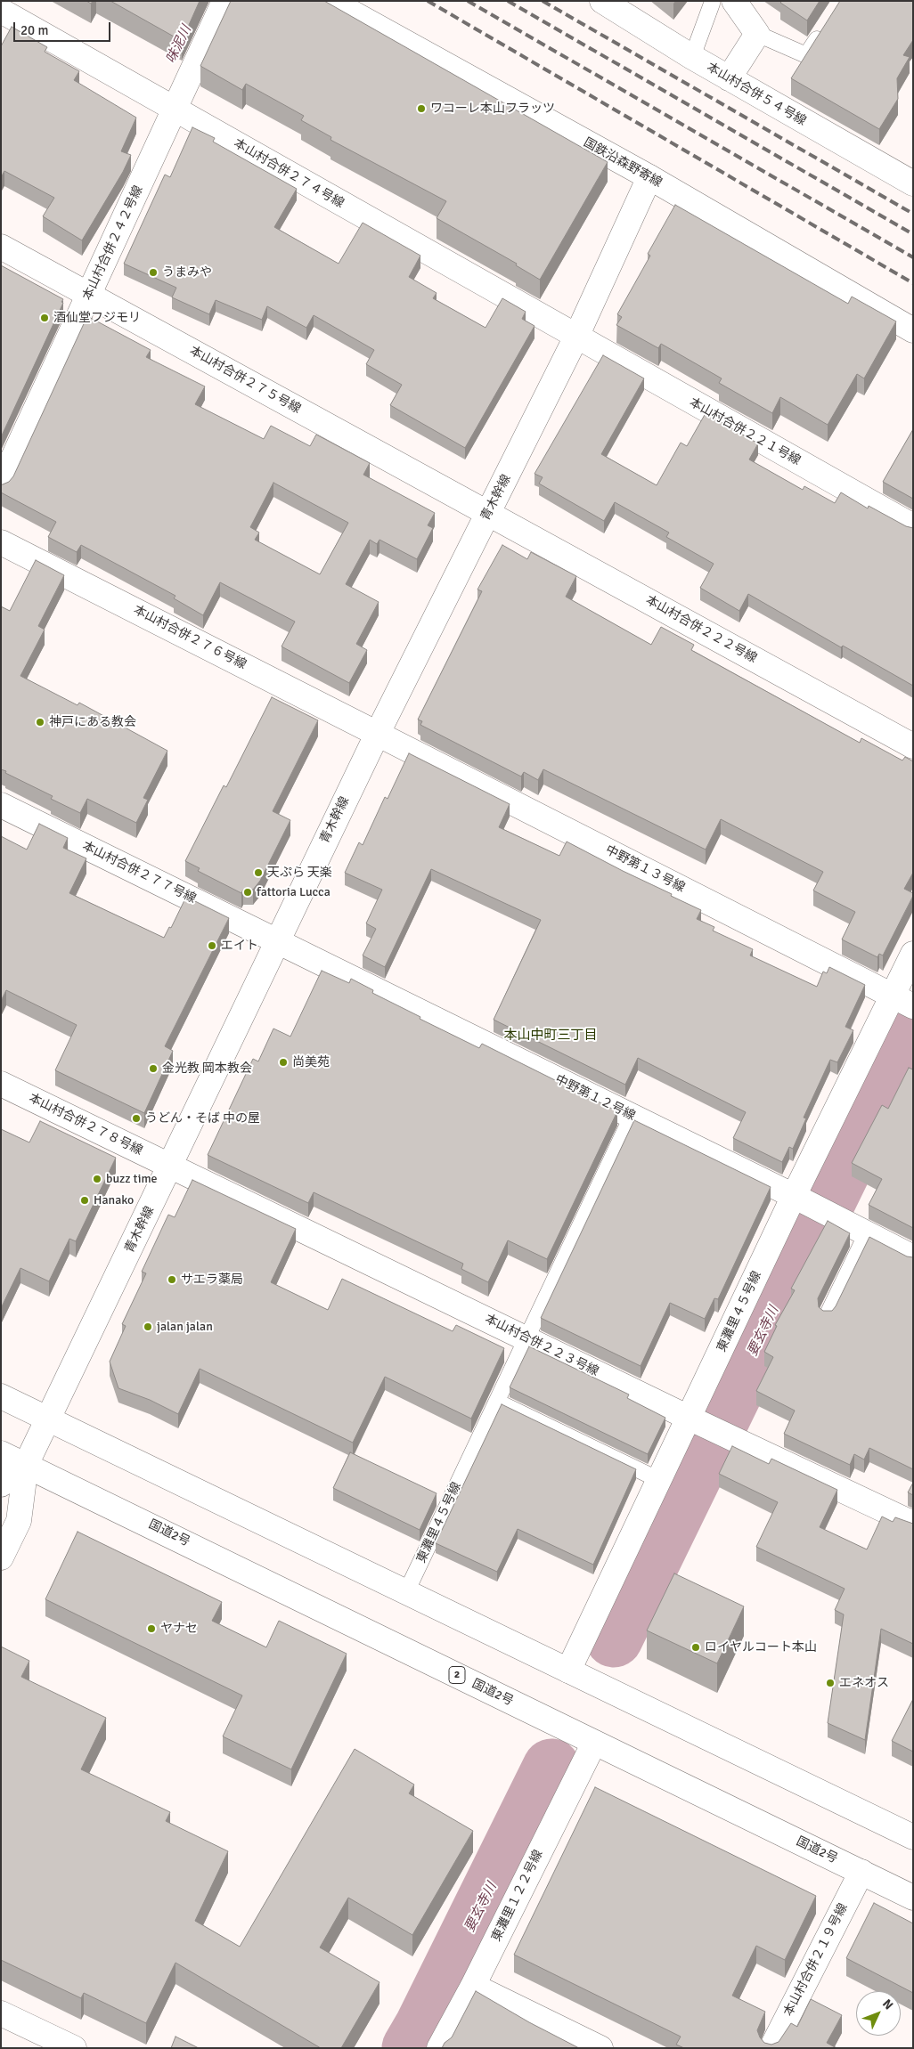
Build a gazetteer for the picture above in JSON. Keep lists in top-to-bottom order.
{
  "streets": {
    "main road": [
      "本山村合併５４号線",
      "国鉄沿森野寄線",
      "本山村合併２７４号線",
      "本山村合併２４２号線",
      "本山村合併２７５号線",
      "本山村合併２２１号線",
      "青木幹線",
      "本山村合併２２２号線",
      "本山村合併２７６号線",
      "中野第１３号線",
      "本山村合併２７７号線",
      "中野第１２号線",
      "本山村合併２７８号線",
      "東灘里４５号線",
      "本山村合併２２３号線",
      "国道2号",
      "2",
      "東灘里１２２号線",
      "本山村合併２１９号線"
    ]
  },
  "crossings": [
    ["国鉄沿森野寄線", "青木幹線"],
    ["本山村合併２７４号線", "本山村合併２４２号線"],
    ["本山村合併２７４号線", "本山村合併２２１号線"],
    ["本山村合併２７４号線", "青木幹線"],
    ["本山村合併２４２号線", "本山村合併２７５号線"],
    ["本山村合併２７５号線", "青木幹線"],
    ["本山村合併２７５号線", "本山村合併２２２号線"],
    ["本山村合併２２１号線", "青木幹線"],
    ["青木幹線", "本山村合併２２２号線"],
    ["青木幹線", "本山村合併２７６号線"],
    ["青木幹線", "中野第１３号線"],
    ["青木幹線", "本山村合併２７７号線"],
    ["青木幹線", "中野第１２号線"],
    ["青木幹線", "本山村合併２７８号線"],
    ["青木幹線", "本山村合併２２３号線"],
    ["青木幹線", "国道2号"],
    ["本山村合併２７６号線", "中野第１３号線"],
    ["中野第１３号線", "東灘里４５号線"],
    ["本山村合併２７７号線", "中野第１２号線"],
    ["中野第１２号線", "東灘里４５号線"],
    ["本山村合併２７８号線", "本山村合併２２３号線"],
    ["東灘里４５号線", "本山村合併２２３号線"],
    ["国道2号", "東灘里１２２号線"],
    ["国道2号", "本山村合併２１９号線"]
  ],
  "districts": ["本山中町三丁目"],
  "water": ["味泥川", "要玄寺川"],
  "places": [
    "ワコーレ本山フラッツ",
    "うまみや",
    "酒仙堂フジモリ",
    "神戸にある教会",
    "天ぷら 天楽",
    "fattoria Lucca",
    "エイト",
    "尚美苑",
    "金光教 岡本教会",
    "うどん・そば 中の屋",
    "buzz time",
    "Hanako",
    "サエラ薬局",
    "jalan jalan",
    "ヤナセ",
    "ロイヤルコート本山",
    "エネオス"
  ],
  "scale_bar": "20 m",
  "north": "top right"
}
